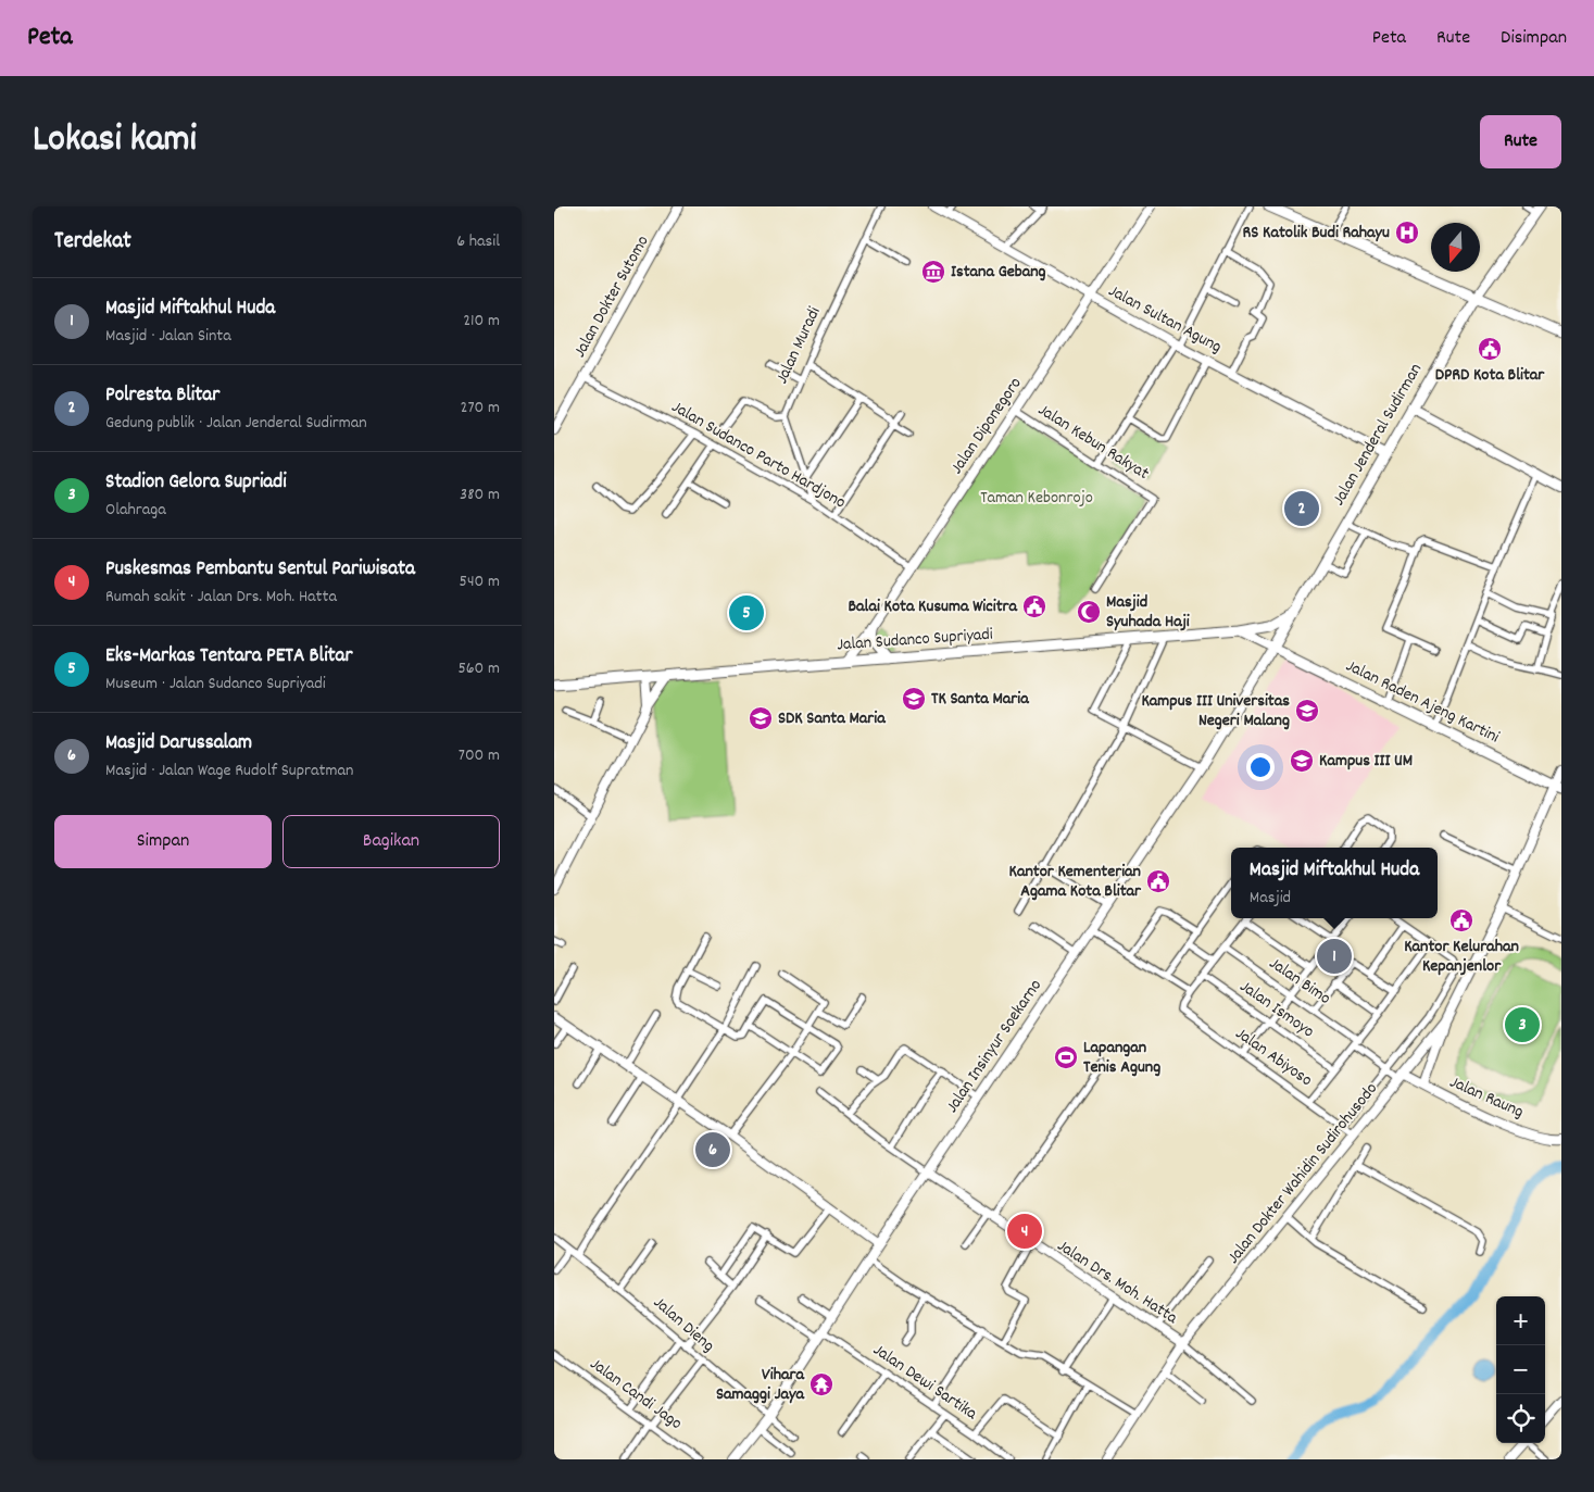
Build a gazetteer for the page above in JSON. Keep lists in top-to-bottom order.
{
  "streets": {
    "main road": [
      "Jalan Dokter Sutomo",
      "Jalan Sultan Agung",
      "Jalan Diponegoro",
      "Jalan Jenderal Sudirman",
      "Jalan Sudanco Supriyadi",
      "Jalan Raden Ajeng Kartini",
      "Jalan Insinyur Soekarno",
      "Jalan Raung",
      "Jalan Dokter Wahidin Sudirohusodo",
      "Jalan Drs. Moh. Hatta"
    ],
    "street": [
      "Jalan Muradi",
      "Jalan Kebun Rakyat",
      "Jalan Sudanco Parto Hardjono",
      "Jalan Bimo",
      "Jalan Ismoyo",
      "Jalan Abiyoso",
      "Jalan Dieng",
      "Jalan Dewi Sartika",
      "Jalan Candi Jago"
    ]
  },
  "crossings": [
    ["Jalan Dokter Sutomo", "Jalan Sudanco Parto Hardjono"],
    ["Jalan Sultan Agung", "Jalan Diponegoro"],
    ["Jalan Sultan Agung", "Jalan Jenderal Sudirman"],
    ["Jalan Diponegoro", "Jalan Kebun Rakyat"],
    ["Jalan Diponegoro", "Jalan Sudanco Parto Hardjono"],
    ["Jalan Diponegoro", "Jalan Sudanco Supriyadi"],
    ["Jalan Jenderal Sudirman", "Jalan Sudanco Supriyadi"],
    ["Jalan Jenderal Sudirman", "Jalan Raden Ajeng Kartini"],
    ["Jalan Jenderal Sudirman", "Jalan Insinyur Soekarno"],
    ["Jalan Sudanco Supriyadi", "Jalan Raden Ajeng Kartini"],
    ["Jalan Sudanco Supriyadi", "Jalan Insinyur Soekarno"],
    ["Jalan Raden Ajeng Kartini", "Jalan Insinyur Soekarno"],
    ["Jalan Raden Ajeng Kartini", "Jalan Dokter Wahidin Sudirohusodo"],
    ["Jalan Bimo", "Jalan Raung"],
    ["Jalan Bimo", "Jalan Dokter Wahidin Sudirohusodo"],
    ["Jalan Insinyur Soekarno", "Jalan Drs. Moh. Hatta"],
    ["Jalan Insinyur Soekarno", "Jalan Dieng"],
    ["Jalan Insinyur Soekarno", "Jalan Dewi Sartika"],
    ["Jalan Abiyoso", "Jalan Dokter Wahidin Sudirohusodo"],
    ["Jalan Raung", "Jalan Dokter Wahidin Sudirohusodo"],
    ["Jalan Dokter Wahidin Sudirohusodo", "Jalan Drs. Moh. Hatta"]
  ],
  "parks": ["Taman Kebonrojo"],
  "places": {
    "hospital": ["RS Katolik Budi Rahayu"],
    "museum": ["Istana Gebang"],
    "public building": [
      "DPRD Kota Blitar",
      "Balai Kota Kusuma Wicitra",
      "Kantor Kementerian Agama Kota Blitar",
      "Kantor Kelurahan Kepanjenlor"
    ],
    "mosque": ["Masjid Syuhada Haji"],
    "school or university": [
      "TK Santa Maria",
      "Kampus III Universitas Negeri Malang",
      "SDK Santa Maria",
      "Kampus III UM"
    ],
    "sports": ["Lapangan Tenis Agung"],
    "temple": ["Vihara Samaggi Jaya"]
  },
  "north": "bottom",
  "page": {
    "header": "Peta",
    "nav": ["Peta", "Rute", "Disimpan"],
    "title": "Lokasi kami",
    "buttons": [
      "Rute",
      ["Simpan", "Bagikan"]
    ],
    "heading": ["Terdekat", "6 hasil"],
    "list": [
      {
        "mark": "1",
        "name": "Masjid Miftakhul Huda",
        "note": "Masjid · Jalan Sinta",
        "value": "210 m"
      },
      {
        "mark": "2",
        "name": "Polresta Blitar",
        "note": "Gedung publik · Jalan Jenderal Sudirman",
        "value": "270 m"
      },
      {
        "mark": "3",
        "name": "Stadion Gelora Supriadi",
        "note": "Olahraga",
        "value": "380 m"
      },
      {
        "mark": "4",
        "name": "Puskesmas Pembantu Sentul Pariwisata",
        "note": "Rumah sakit · Jalan Drs. Moh. Hatta",
        "value": "540 m"
      },
      {
        "mark": "5",
        "name": "Eks-Markas Tentara PETA Blitar",
        "note": "Museum · Jalan Sudanco Supriyadi",
        "value": "560 m"
      },
      {
        "mark": "6",
        "name": "Masjid Darussalam",
        "note": "Masjid · Jalan Wage Rudolf Supratman",
        "value": "700 m"
      }
    ],
    "pins": [
      "2",
      "5",
      "1",
      "3",
      "6",
      "4"
    ],
    "popup": ["Masjid Miftakhul Huda", "Masjid"],
    "map_buttons": ["+", "−"]
  }
}
